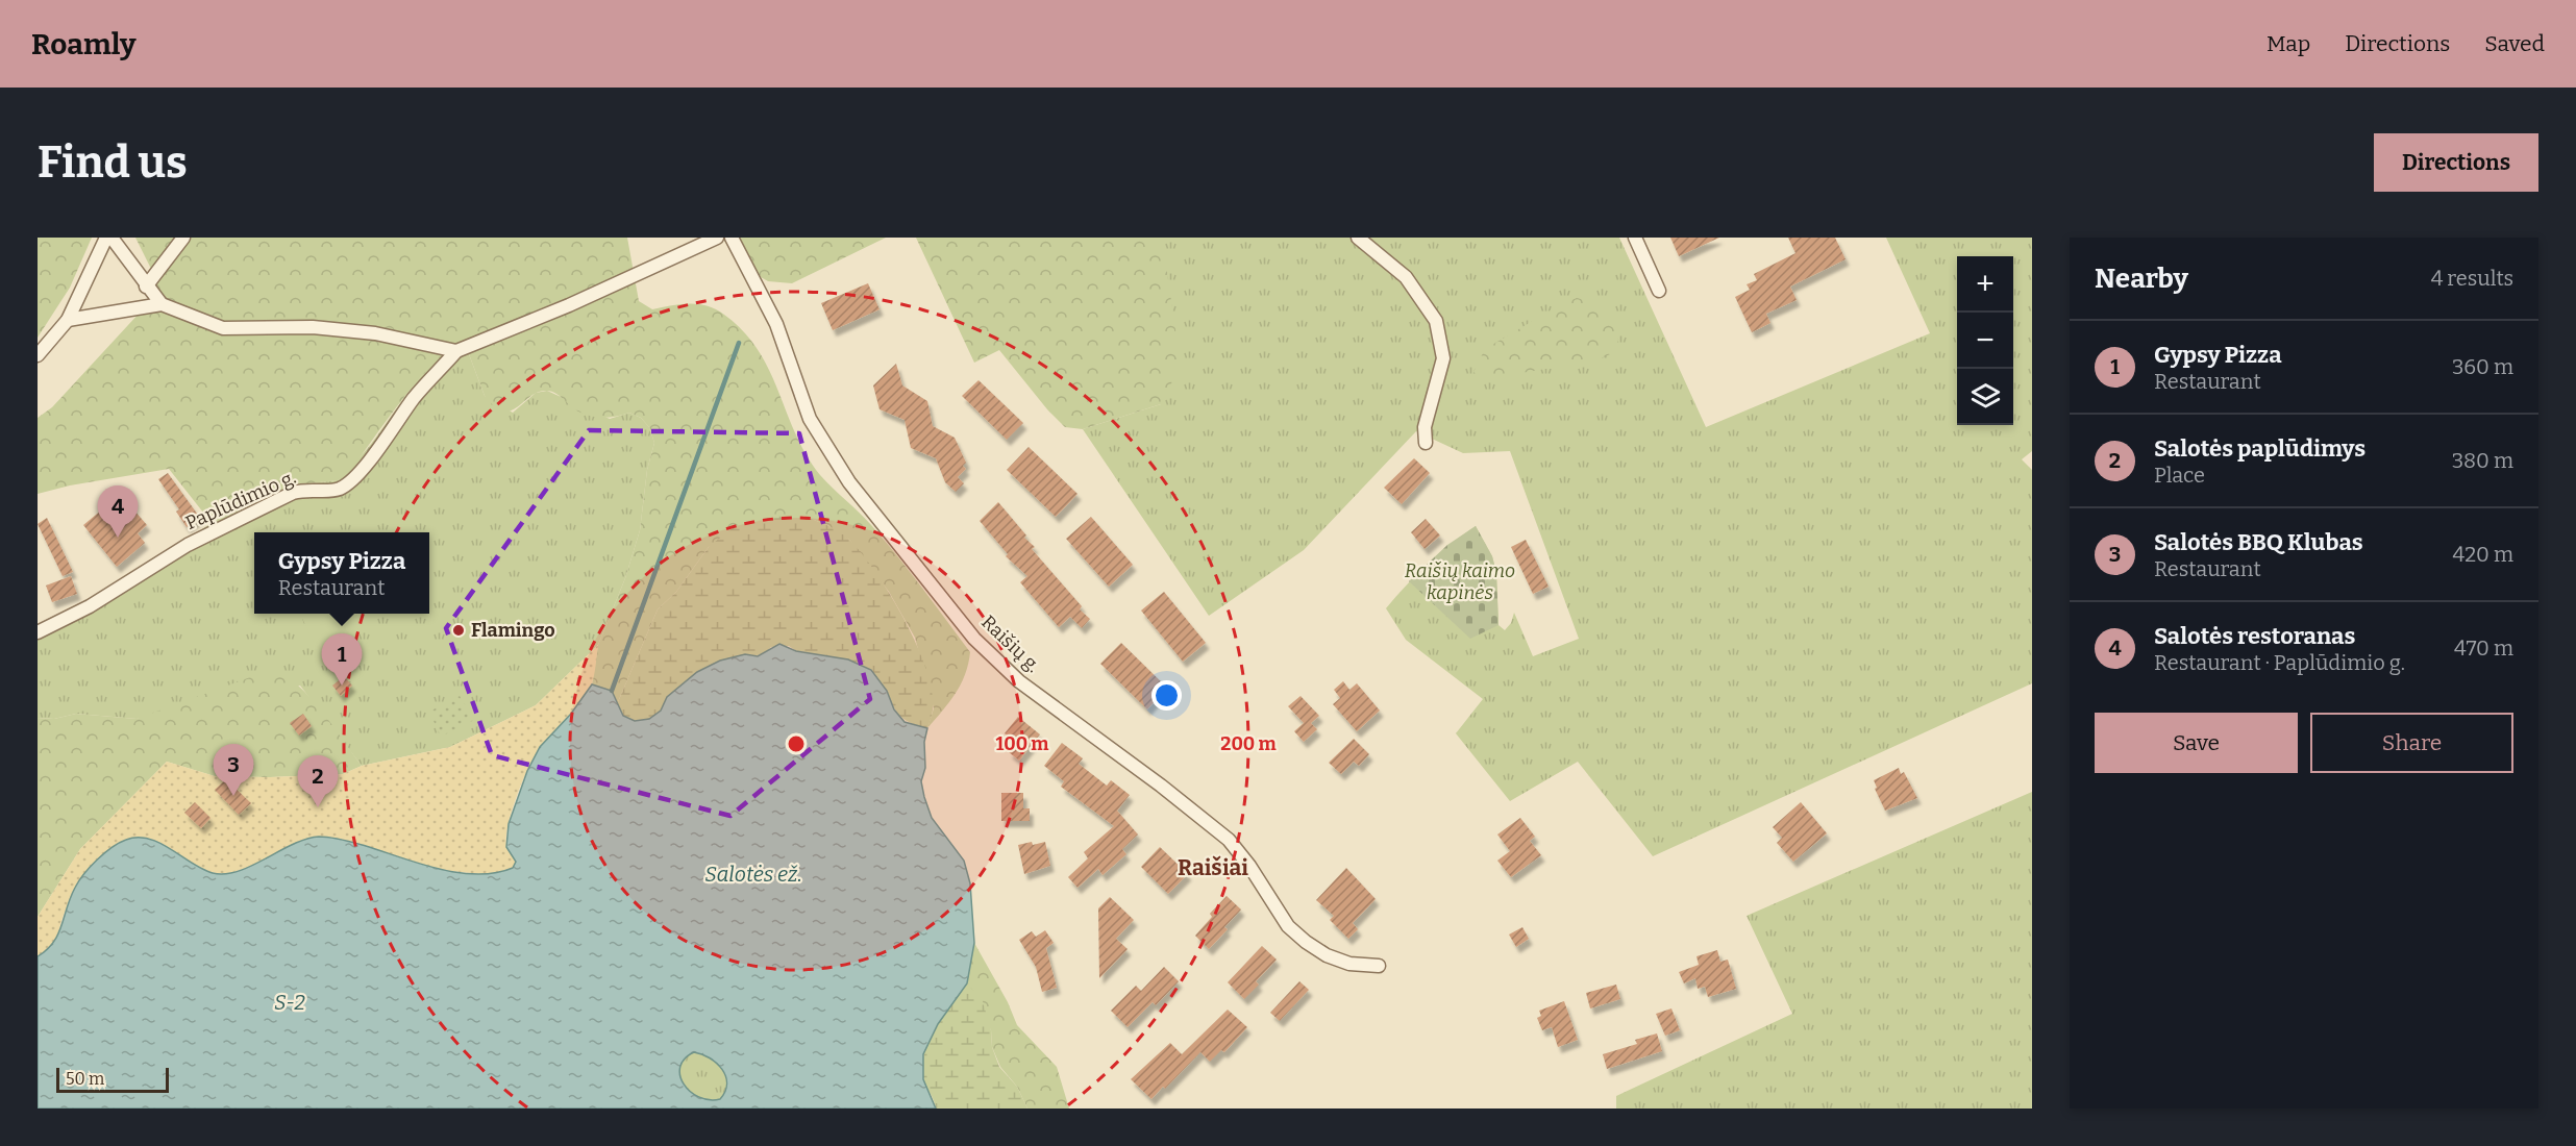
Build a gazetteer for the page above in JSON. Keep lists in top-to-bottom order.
{
  "streets": {
    "street": ["Paplūdimio g.", "Raišių g."]
  },
  "districts": ["Raišiai"],
  "water": ["Salotės ež.", "S-2"],
  "parks": ["Raišių kaimo kapinės"],
  "places": ["Flamingo"],
  "scale_bar": "50 m",
  "page": {
    "header": "Roamly",
    "nav": ["Map", "Directions", "Saved"],
    "buttons": [
      "Directions",
      ["Save", "Share"]
    ],
    "title": "Find us",
    "heading": ["Nearby", "4 results"],
    "map_buttons": ["+", "−"],
    "list": [
      {
        "mark": "1",
        "name": "Gypsy Pizza",
        "note": "Restaurant",
        "value": "360 m"
      },
      {
        "mark": "2",
        "name": "Salotės paplūdimys",
        "note": "Place",
        "value": "380 m"
      },
      {
        "mark": "3",
        "name": "Salotės BBQ Klubas",
        "note": "Restaurant",
        "value": "420 m"
      },
      {
        "mark": "4",
        "name": "Salotės restoranas",
        "note": "Restaurant · Paplūdimio g.",
        "value": "470 m"
      }
    ],
    "pins": [
      "4",
      "1",
      "3",
      "2"
    ],
    "popup": ["Gypsy Pizza", "Restaurant"],
    "scale": "50 m"
  },
  "rings": ["100 m", "200 m"]
}
